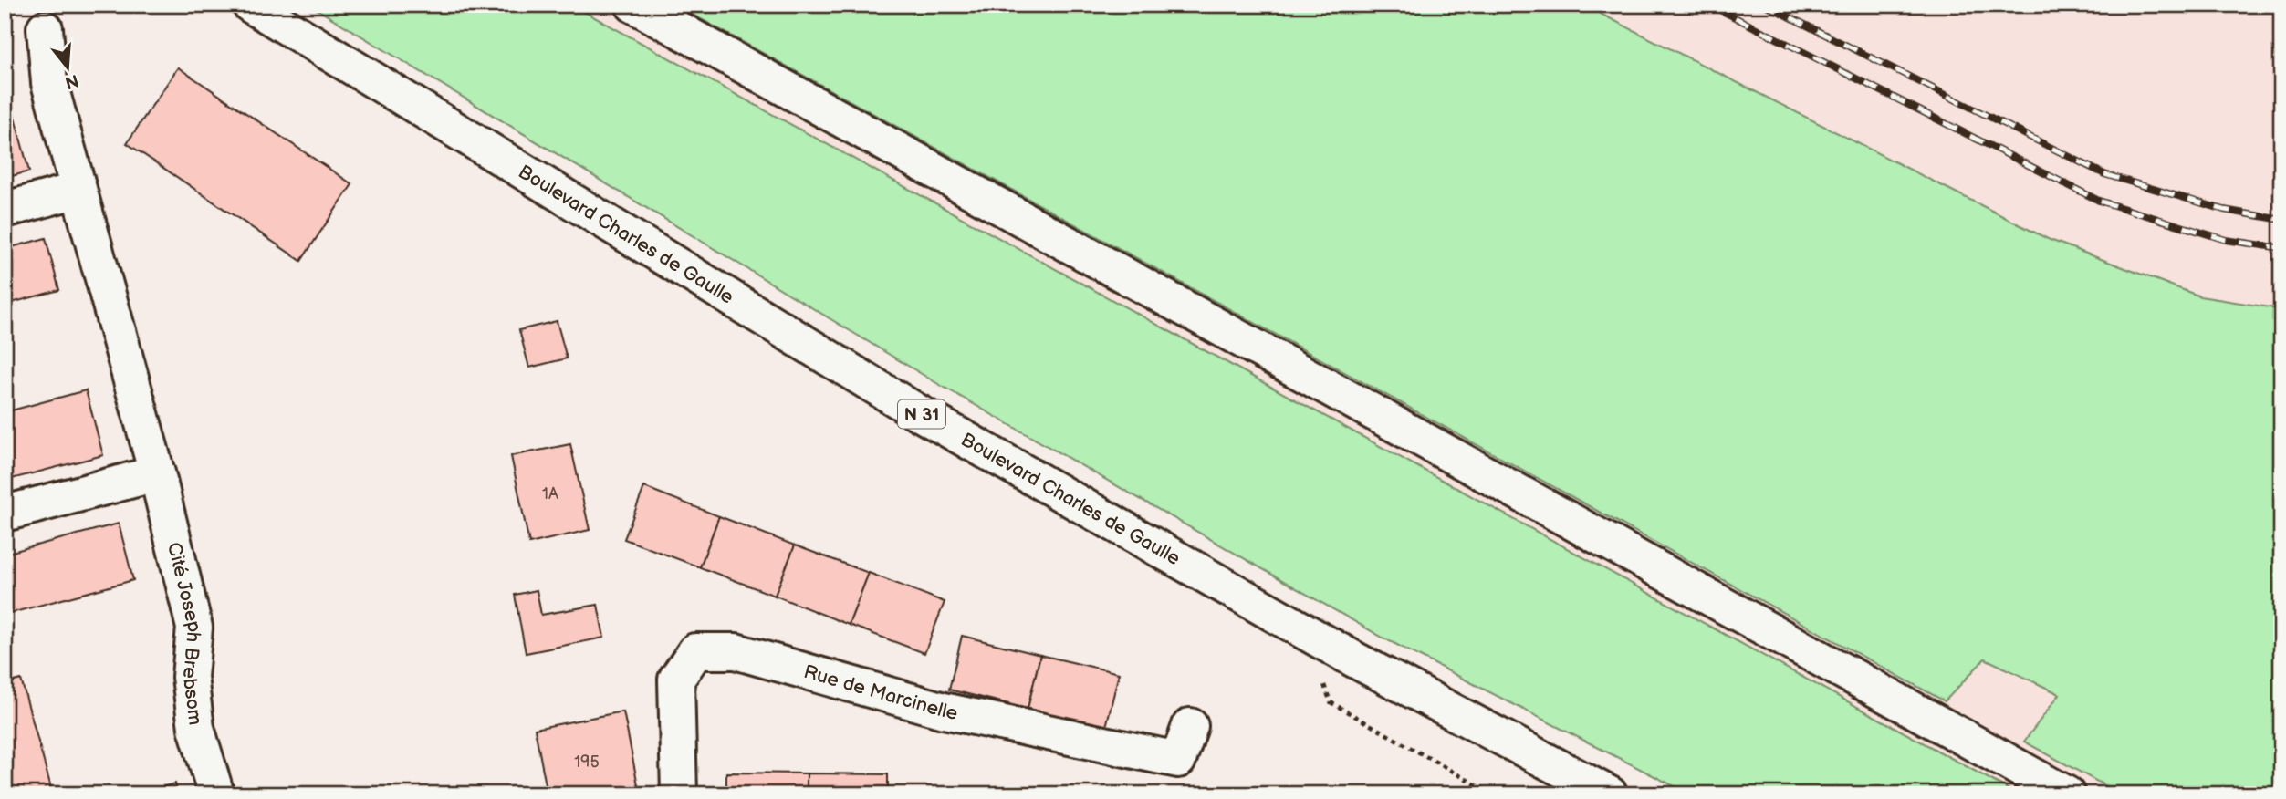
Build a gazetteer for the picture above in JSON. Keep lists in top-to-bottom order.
{
  "streets": {
    "street": [
      "Boulevard Charles de Gaulle",
      "N 31",
      "Cité Joseph Brebsom",
      "Rue de Marcinelle"
    ]
  },
  "house_numbers": ["1A", "195"],
  "north": "bottom"
}
